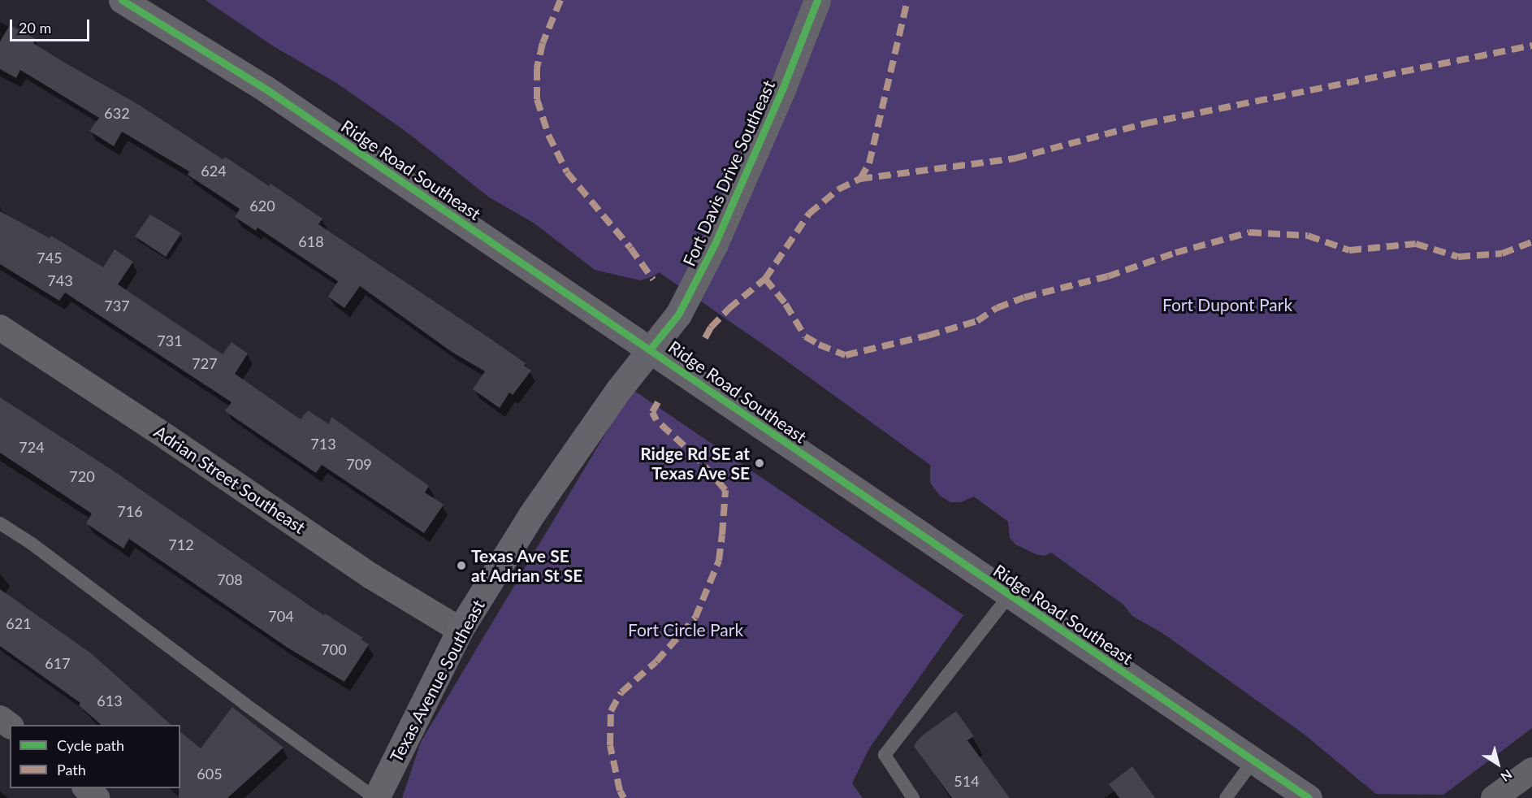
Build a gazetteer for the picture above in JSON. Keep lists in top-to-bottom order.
{
  "streets": {
    "main road": ["Ridge Road Southeast", "Fort Davis Drive Southeast", "Texas Avenue Southeast"],
    "street": ["Adrian Street Southeast"]
  },
  "crossings": [
    ["Ridge Road Southeast", "Fort Davis Drive Southeast"],
    ["Ridge Road Southeast", "Texas Avenue Southeast"],
    ["Fort Davis Drive Southeast", "Texas Avenue Southeast"],
    ["Adrian Street Southeast", "Texas Avenue Southeast"]
  ],
  "parks": ["Fort Dupont Park", "Fort Circle Park"],
  "places": ["Ridge Rd SE at Texas Ave SE", "Texas Ave SE at Adrian St SE"],
  "house_numbers": [
    "632",
    "624",
    "620",
    "618",
    "745",
    "743",
    "737",
    "731",
    "727",
    "713",
    "724",
    "709",
    "720",
    "716",
    "712",
    "708",
    "704",
    "621",
    "700",
    "617",
    "613",
    "605",
    "514"
  ],
  "legend": ["Cycle path", "Path"],
  "scale_bar": "20 m",
  "north": "bottom right"
}
